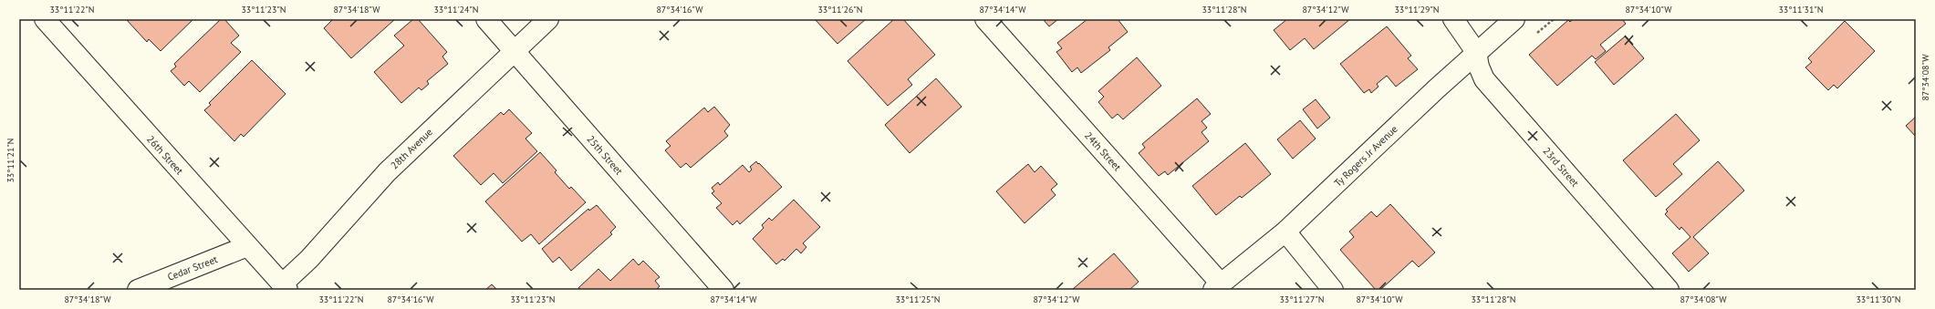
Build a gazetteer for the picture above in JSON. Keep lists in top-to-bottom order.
{
  "streets": {
    "street": [
      "28th Avenue",
      "24th Street",
      "26th Street",
      "25th Street",
      "Ty Rogers Jr Avenue",
      "23rd Street",
      "Cedar Street"
    ]
  },
  "crossings": [
    ["28th Avenue", "26th Street"],
    ["28th Avenue", "25th Street"],
    ["24th Street", "Ty Rogers Jr Avenue"],
    ["26th Street", "Cedar Street"],
    ["Ty Rogers Jr Avenue", "23rd Street"]
  ],
  "coordinates": [
    "33°11'22\"N",
    "33°11'23\"N",
    "87°34'18\"W",
    "33°11'24\"N",
    "87°34'16\"W",
    "33°11'26\"N",
    "87°34'14\"W",
    "33°11'28\"N",
    "87°34'12\"W",
    "33°11'29\"N",
    "87°34'10\"W",
    "33°11'31\"N",
    "87°34'08\"W",
    "33°11'21\"N",
    "33°11'25\"N",
    "33°11'27\"N",
    "33°11'30\"N"
  ]
}
